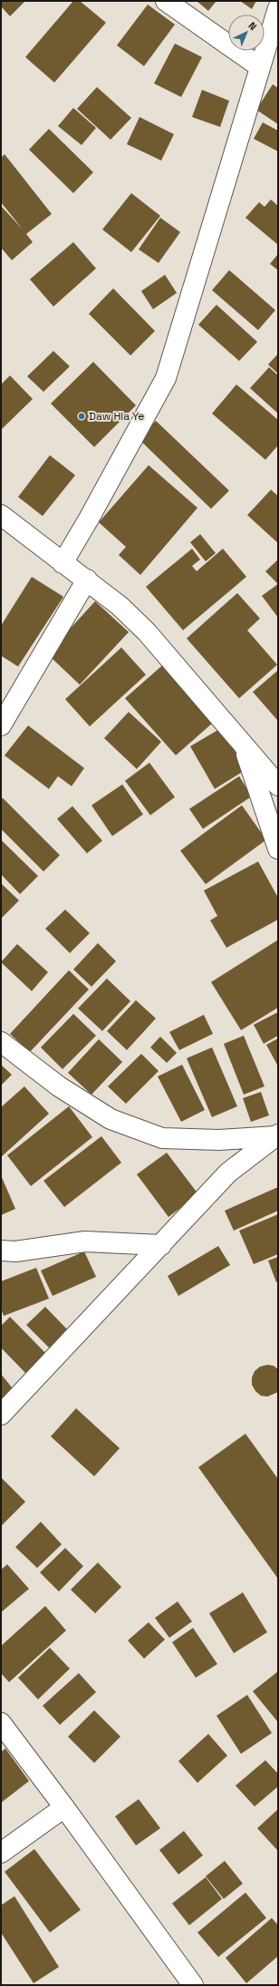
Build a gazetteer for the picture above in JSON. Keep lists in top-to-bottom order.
{
  "places": ["Daw Hla Ye"],
  "north": "top right"
}
